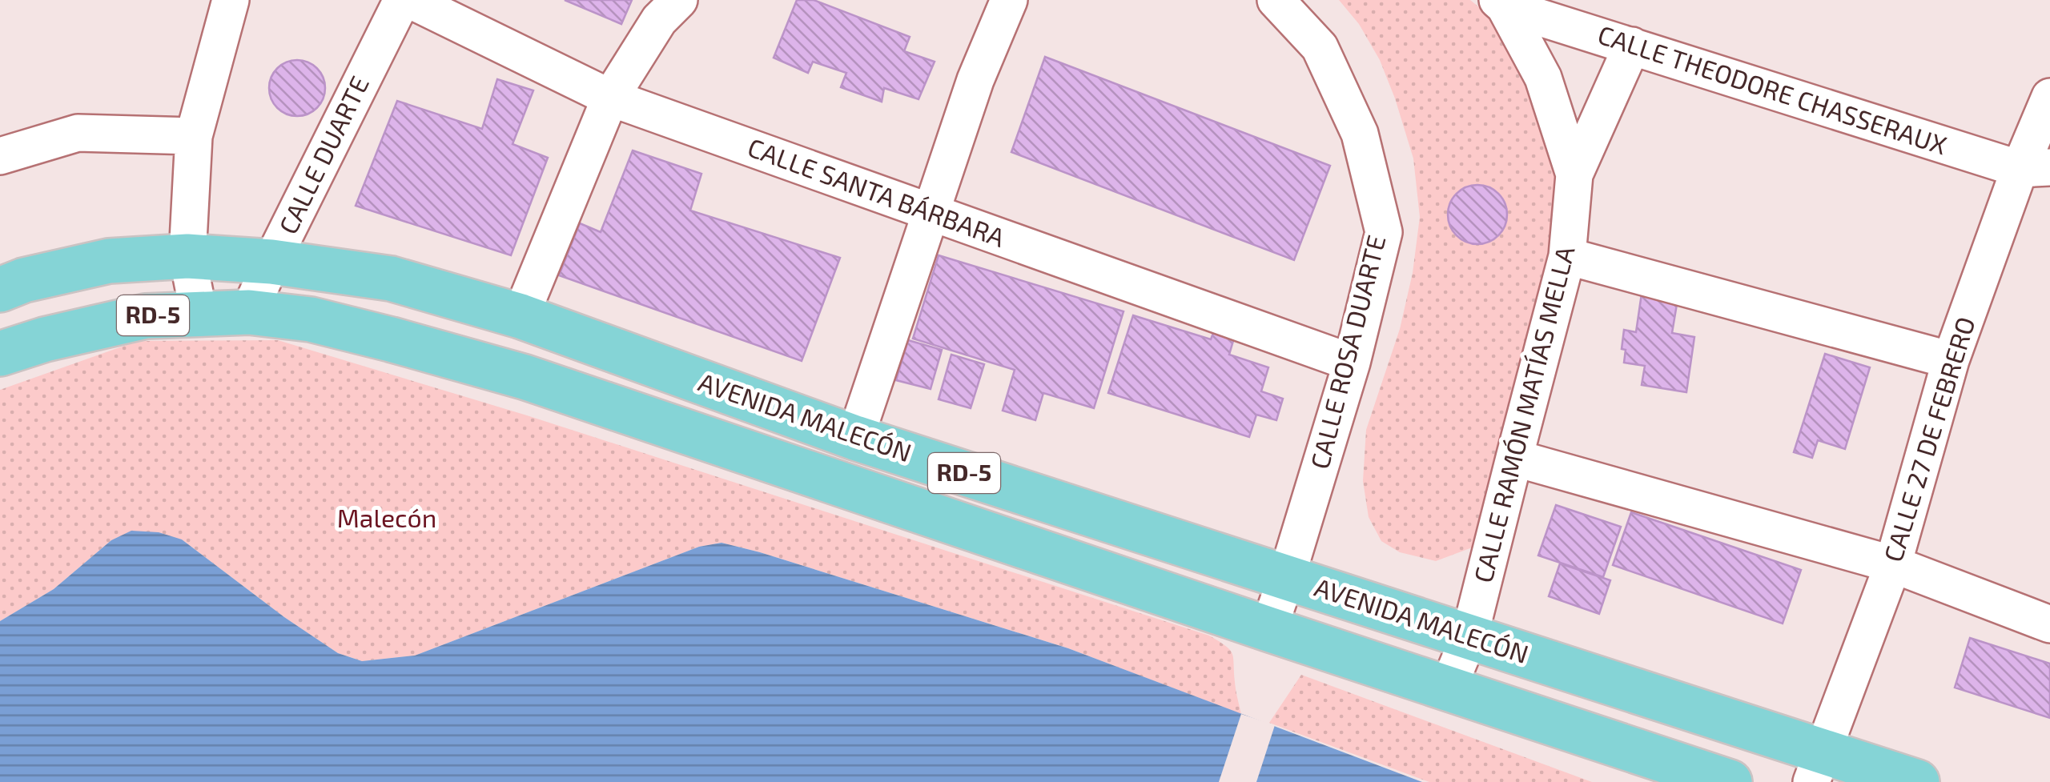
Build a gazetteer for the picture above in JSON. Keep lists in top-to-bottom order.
{
  "streets": {
    "main road": ["RD-5", "AVENIDA MALECÓN"],
    "street": [
      "CALLE THEODORE CHASSERAUX",
      "CALLE DUARTE",
      "CALLE SANTA BÁRBARA",
      "CALLE ROSA DUARTE",
      "CALLE RAMÓN MATÍAS MELLA",
      "CALLE 27 DE FEBRERO"
    ]
  },
  "crossings": [
    ["CALLE THEODORE CHASSERAUX", "CALLE RAMÓN MATÍAS MELLA"],
    ["CALLE THEODORE CHASSERAUX", "CALLE 27 DE FEBRERO"],
    ["CALLE DUARTE", "AVENIDA MALECÓN"],
    ["CALLE SANTA BÁRBARA", "CALLE ROSA DUARTE"],
    ["CALLE ROSA DUARTE", "AVENIDA MALECÓN"],
    ["CALLE RAMÓN MATÍAS MELLA", "AVENIDA MALECÓN"],
    ["AVENIDA MALECÓN", "CALLE 27 DE FEBRERO"]
  ],
  "parks": ["Malecón"]
}
